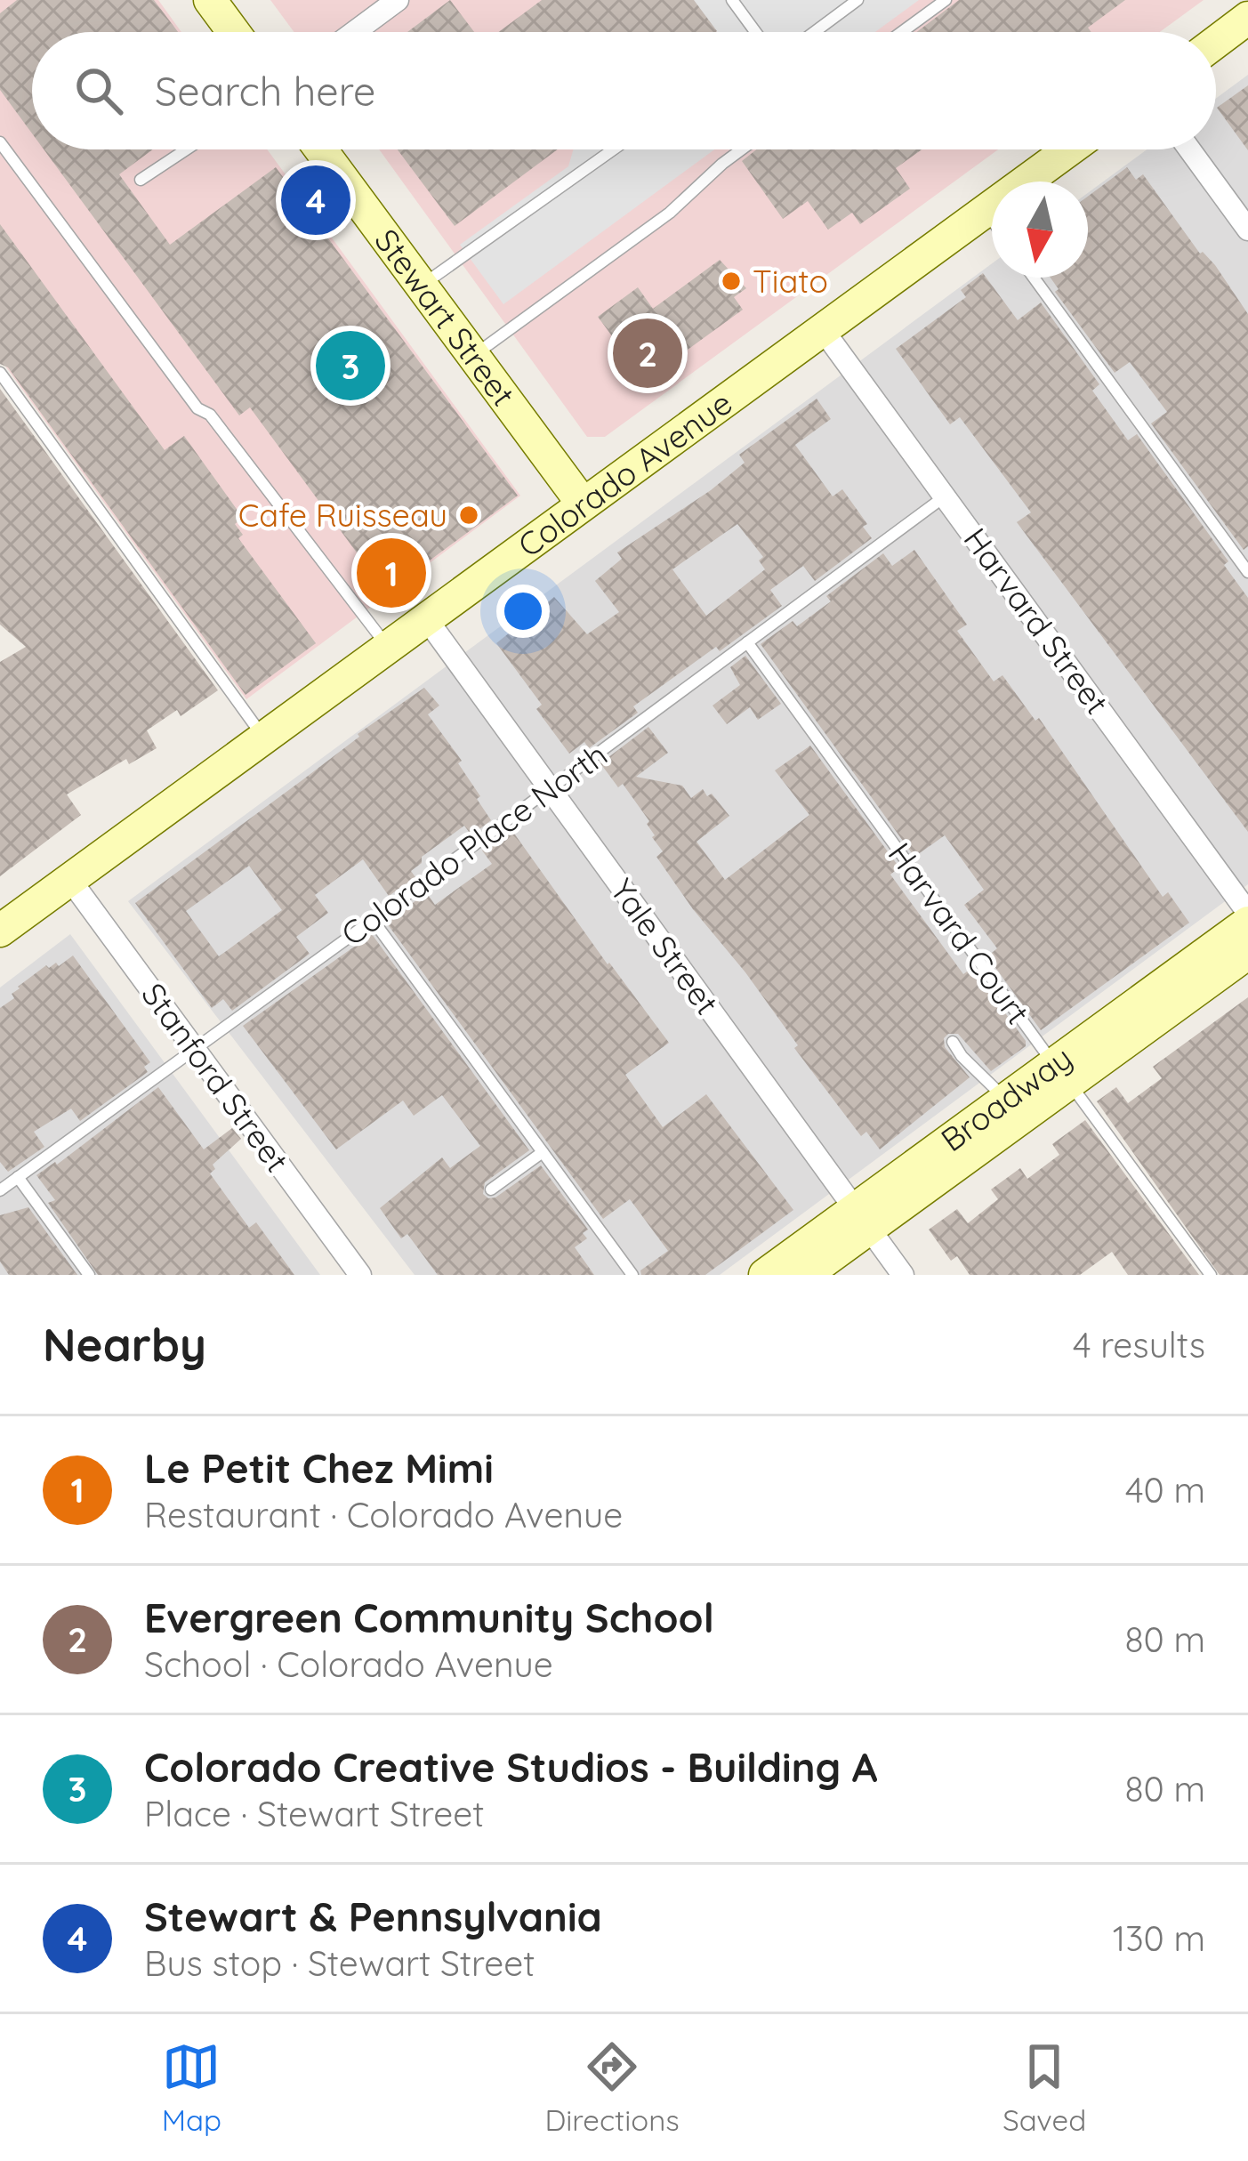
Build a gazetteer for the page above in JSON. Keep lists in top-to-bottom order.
{
  "streets": {
    "street": [
      "Stewart Street",
      "Colorado Avenue",
      "Harvard Street",
      "Yale Street",
      "Stanford Street",
      "Broadway"
    ],
    "lane": ["Colorado Place North", "Harvard Court"]
  },
  "crossings": [
    ["Stewart Street", "Colorado Avenue"],
    ["Colorado Avenue", "Harvard Street"],
    ["Colorado Avenue", "Yale Street"],
    ["Colorado Avenue", "Stanford Street"],
    ["Harvard Street", "Colorado Place North"],
    ["Colorado Place North", "Harvard Court"],
    ["Colorado Place North", "Yale Street"],
    ["Colorado Place North", "Stanford Street"],
    ["Harvard Court", "Broadway"],
    ["Yale Street", "Broadway"]
  ],
  "places": ["Tiato", "Cafe Ruisseau"],
  "north": "bottom",
  "page": {
    "search": "Search here",
    "pins": [
      "4",
      "2",
      "3",
      "1"
    ],
    "heading": ["Nearby", "4 results"],
    "list": [
      {
        "mark": "1",
        "name": "Le Petit Chez Mimi",
        "note": "Restaurant · Colorado Avenue",
        "value": "40 m"
      },
      {
        "mark": "2",
        "name": "Evergreen Community School",
        "note": "School · Colorado Avenue",
        "value": "80 m"
      },
      {
        "mark": "3",
        "name": "Colorado Creative Studios - Building A",
        "note": "Place · Stewart Street",
        "value": "80 m"
      },
      {
        "mark": "4",
        "name": "Stewart & Pennsylvania",
        "note": "Bus stop · Stewart Street",
        "value": "130 m"
      }
    ],
    "nav": ["Map", "Directions", "Saved"]
  }
}
